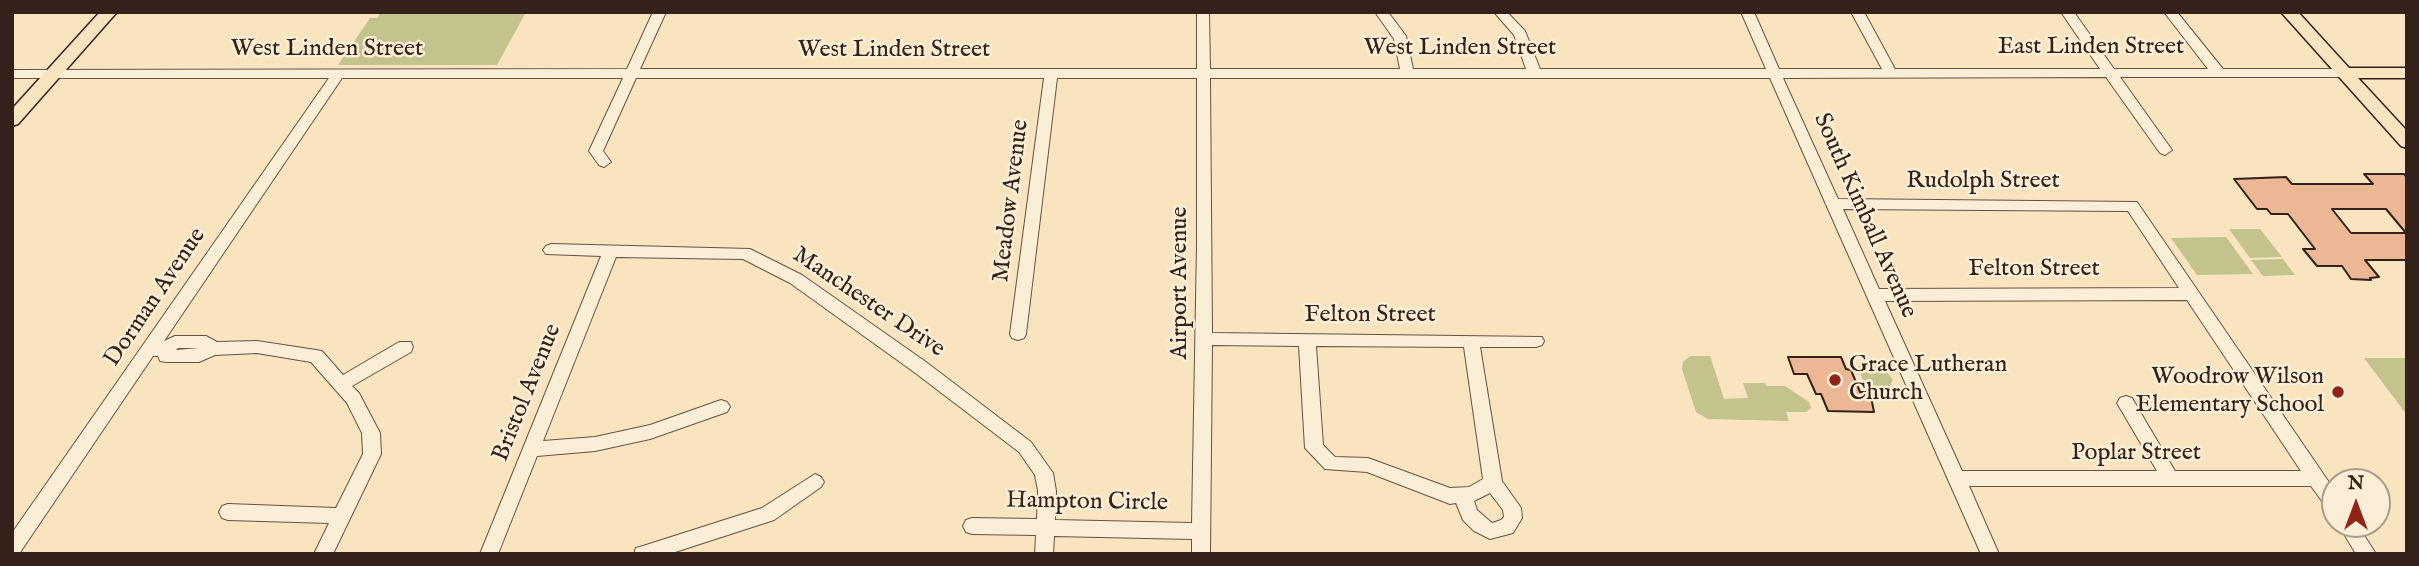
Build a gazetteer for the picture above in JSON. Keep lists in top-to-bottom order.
{
  "streets": {
    "main road": ["East Linden Street"],
    "street": [
      "West Linden Street",
      "Rudolph Street",
      "Meadow Avenue",
      "South Kimball Avenue",
      "Felton Street",
      "Airport Avenue",
      "Dorman Avenue",
      "Manchester Drive",
      "Bristol Avenue",
      "Poplar Street",
      "Hampton Circle"
    ]
  },
  "crossings": [
    ["East Linden Street", "West Linden Street"],
    ["East Linden Street", "South Kimball Avenue"],
    ["West Linden Street", "Meadow Avenue"],
    ["West Linden Street", "South Kimball Avenue"],
    ["West Linden Street", "Airport Avenue"],
    ["West Linden Street", "Dorman Avenue"],
    ["Rudolph Street", "South Kimball Avenue"],
    ["Rudolph Street", "Felton Street"],
    ["South Kimball Avenue", "Felton Street"],
    ["South Kimball Avenue", "Poplar Street"],
    ["Felton Street", "Airport Avenue"],
    ["Airport Avenue", "Hampton Circle"],
    ["Manchester Drive", "Bristol Avenue"],
    ["Manchester Drive", "Hampton Circle"]
  ],
  "places": ["Grace Lutheran Church", "Woodrow Wilson Elementary School"],
  "north": "top"
}
